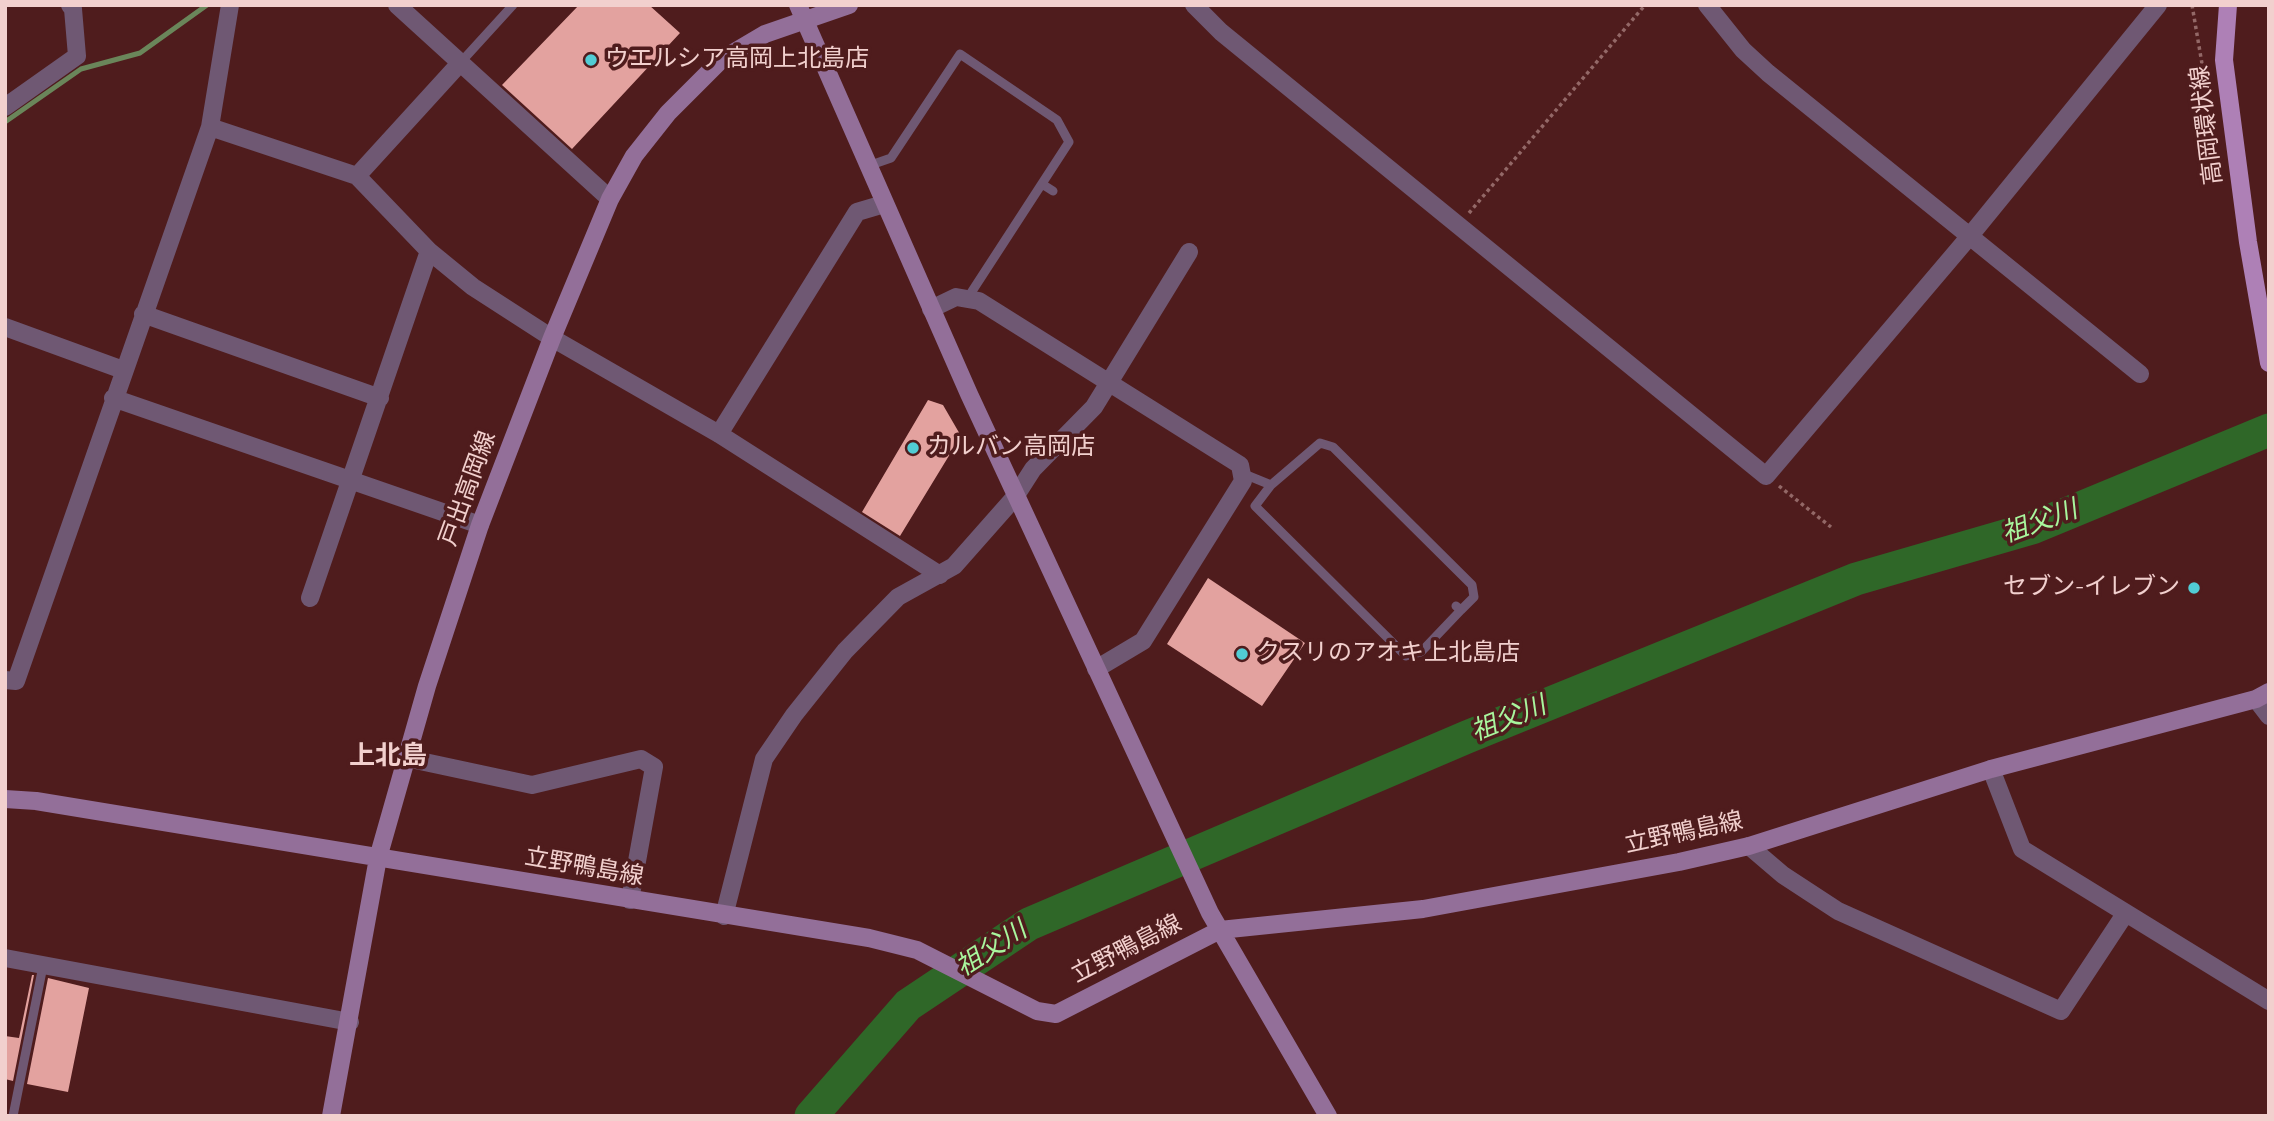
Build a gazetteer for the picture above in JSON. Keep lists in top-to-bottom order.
{
  "streets": {
    "main road": ["高岡環状線", "戸出高岡線", "立野鴨島線"]
  },
  "crossings": [
    ["戸出高岡線", "立野鴨島線"]
  ],
  "districts": ["上北島"],
  "water": ["祖父川"],
  "places": [
    "ウエルシア高岡上北島店",
    "カルバン高岡店",
    "セブン-イレブン",
    "クスリのアオキ上北島店"
  ]
}
